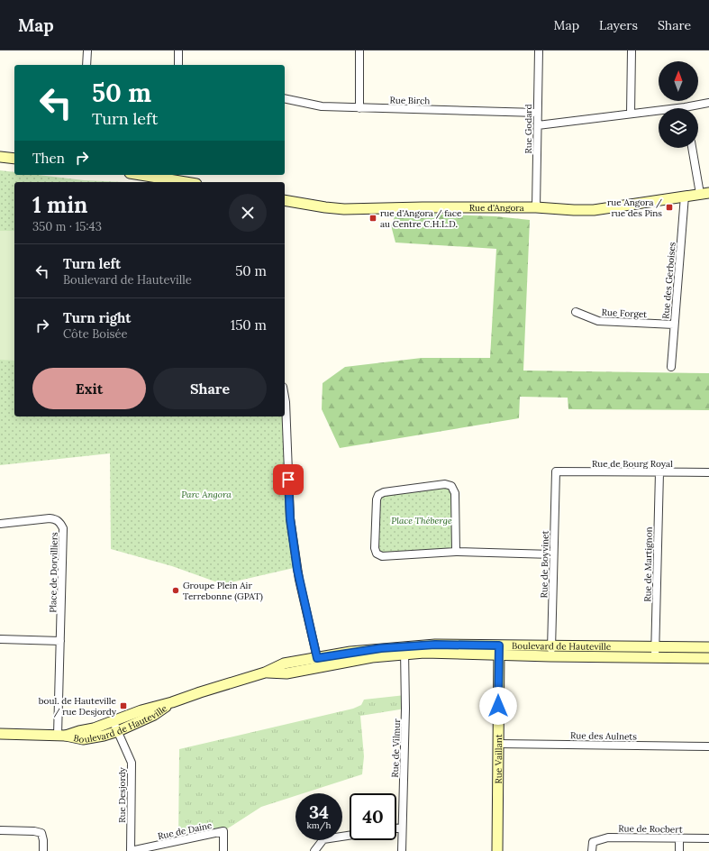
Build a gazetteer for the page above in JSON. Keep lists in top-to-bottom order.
{
  "streets": {
    "street": [
      "Rue Birch",
      "Rue Godard",
      "Rue d'Angora",
      "Rue des Gerboises",
      "Rue Forget",
      "Rue de Bourg Royal",
      "Rue de Boyvinet",
      "Rue de Martignon",
      "Place de Dorvilliers",
      "Boulevard de Hauteville",
      "Rue des Aulnets",
      "Rue de Vilmur",
      "Rue Vaillant",
      "Rue Desjordy",
      "Rue de Rocbert",
      "Rue de Daine"
    ]
  },
  "crossings": [
    ["Rue Birch", "Rue Godard"],
    ["Rue Godard", "Rue d'Angora"],
    ["Rue d'Angora", "Rue des Gerboises"],
    ["Rue des Gerboises", "Rue Forget"],
    ["Rue de Bourg Royal", "Rue de Boyvinet"],
    ["Rue de Bourg Royal", "Rue de Martignon"],
    ["Rue de Boyvinet", "Boulevard de Hauteville"],
    ["Rue de Martignon", "Boulevard de Hauteville"],
    ["Place de Dorvilliers", "Boulevard de Hauteville"],
    ["Boulevard de Hauteville", "Rue de Vilmur"],
    ["Boulevard de Hauteville", "Rue Vaillant"],
    ["Boulevard de Hauteville", "Rue Desjordy"],
    ["Rue des Aulnets", "Rue Vaillant"],
    ["Rue Desjordy", "Rue de Daine"]
  ],
  "parks": ["Parc Angora", "Place Théberge"],
  "places": {
    "transit": ["rue Angora / rue des Pins", "rue d'Angora / face au Centre C.H.L.D.", "boul. de Hauteville / rue Desjordy"],
    "other": ["Groupe Plein Air Terrebonne (GPAT)"]
  },
  "north": "top",
  "page": {
    "header": "Map",
    "nav": ["Map", "Layers", "Share"],
    "turn": ["50 m", "Turn left"],
    "then": "Then",
    "heading": ["1 min", "350 m · 15:43"],
    "list": [
      {
        "name": "Turn left",
        "note": "Boulevard de Hauteville",
        "value": "50 m"
      },
      {
        "name": "Turn right",
        "note": "Côte Boisée",
        "value": "150 m"
      }
    ],
    "buttons": ["Exit", "Share"],
    "speed": "34 km/h",
    "limit": "40"
  }
}
